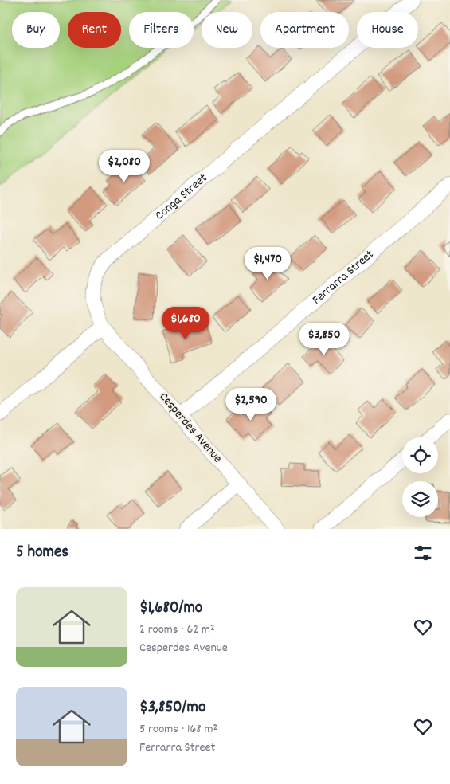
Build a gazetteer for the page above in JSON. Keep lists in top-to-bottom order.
{
  "streets": {
    "street": ["Conga Street", "Ferrarra Street", "Cesperdes Avenue"]
  },
  "crossings": [
    ["Conga Street", "Cesperdes Avenue"],
    ["Ferrarra Street", "Cesperdes Avenue"]
  ],
  "page": {
    "chip": [
      "Buy",
      "Rent",
      "Filters",
      "New",
      "Apartment",
      "House"
    ],
    "price": [
      "$2,080",
      "$1,470",
      "$1,680",
      "$3,850",
      "$2,590"
    ],
    "heading": "5 homes",
    "list": [
      {
        "name": "$1,680/mo",
        "note": "2 rooms · 62 m² · Cesperdes Avenue"
      },
      {
        "name": "$3,850/mo",
        "note": "5 rooms · 168 m² · Ferrarra Street"
      }
    ]
  }
}
